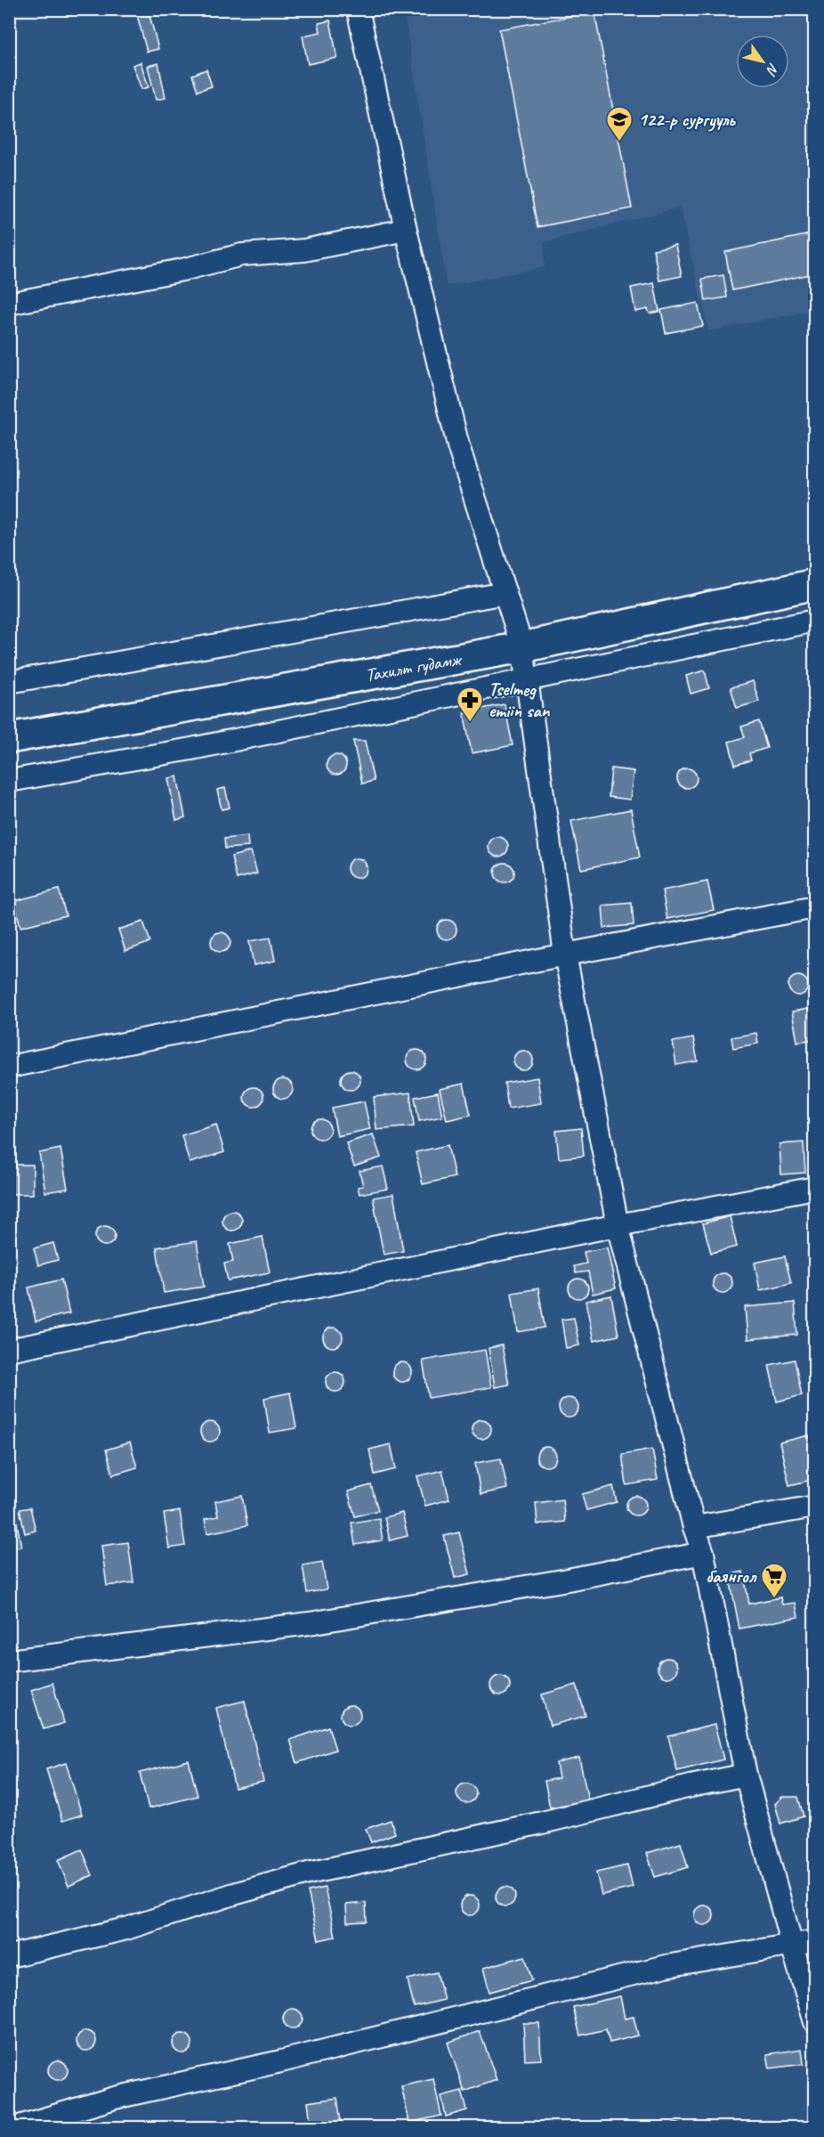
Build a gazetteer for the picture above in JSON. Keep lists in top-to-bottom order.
{
  "streets": {
    "main road": ["Тахилт гудамж"]
  },
  "places": {
    "school or university": ["122-р сургууль"],
    "pharmacy": ["Tselmeg emiin san"],
    "supermarket": ["баянгол"]
  },
  "north": "bottom right"
}
